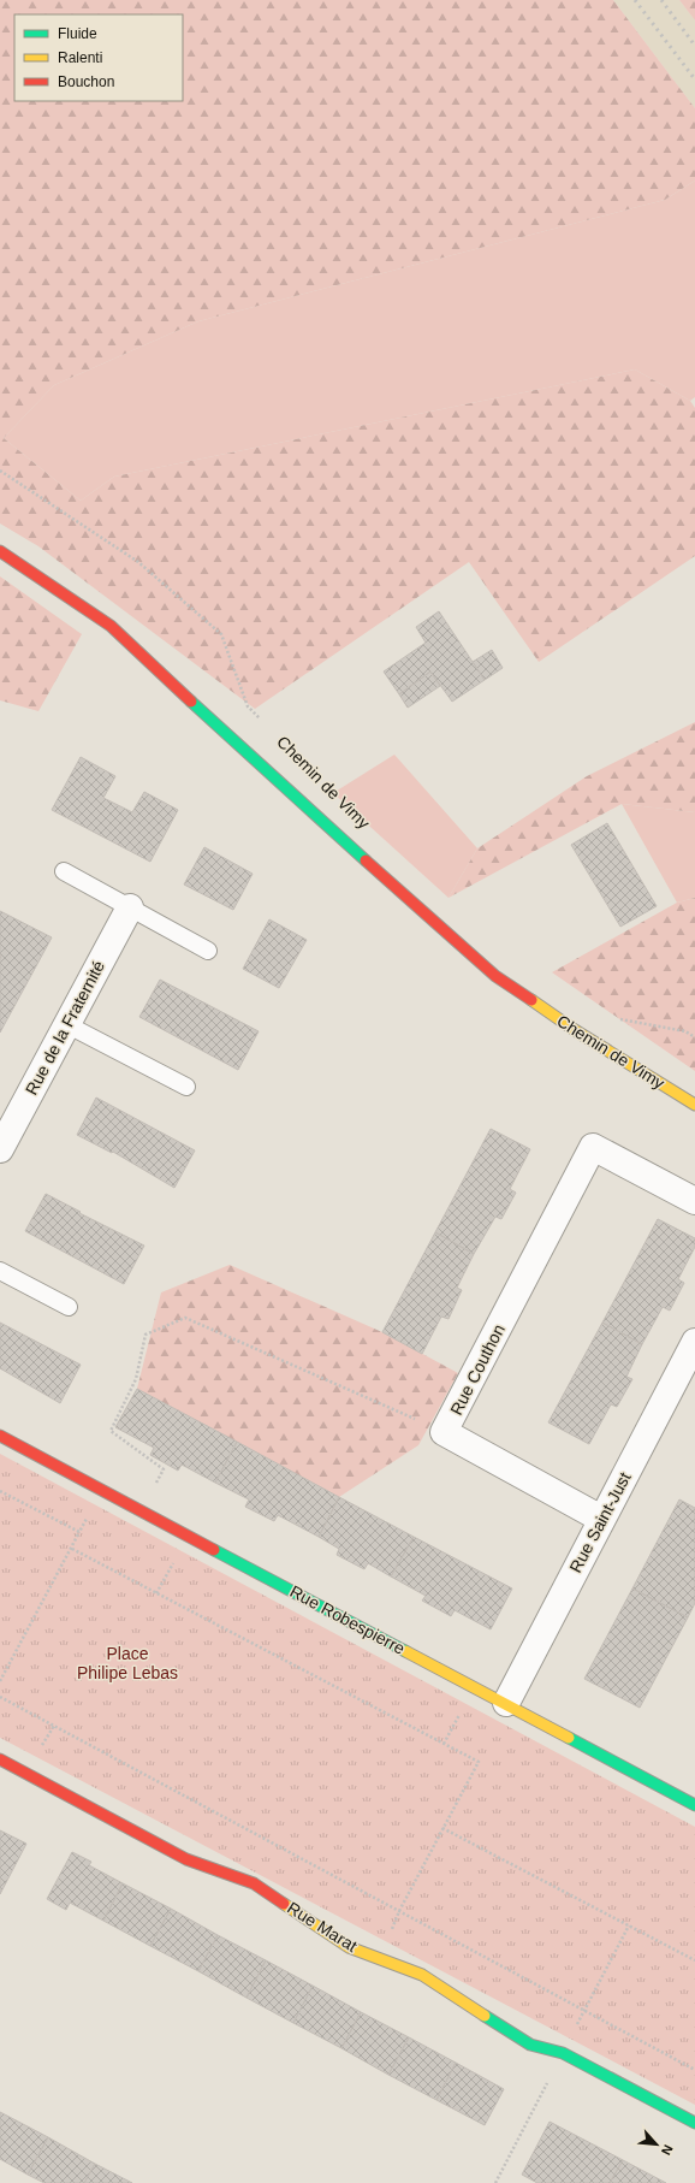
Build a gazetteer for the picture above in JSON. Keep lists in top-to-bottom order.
{
  "streets": {
    "street": [
      "Chemin de Vimy",
      "Rue de la Fraternité",
      "Rue Couthon",
      "Rue Saint-Just",
      "Rue Robespierre",
      "Rue Marat"
    ]
  },
  "crossings": [
    ["Rue Couthon", "Rue Saint-Just"],
    ["Rue Saint-Just", "Rue Robespierre"]
  ],
  "parks": ["Place Philipe Lebas"],
  "legend": ["Fluide", "Ralenti", "Bouchon"],
  "north": "bottom right"
}
